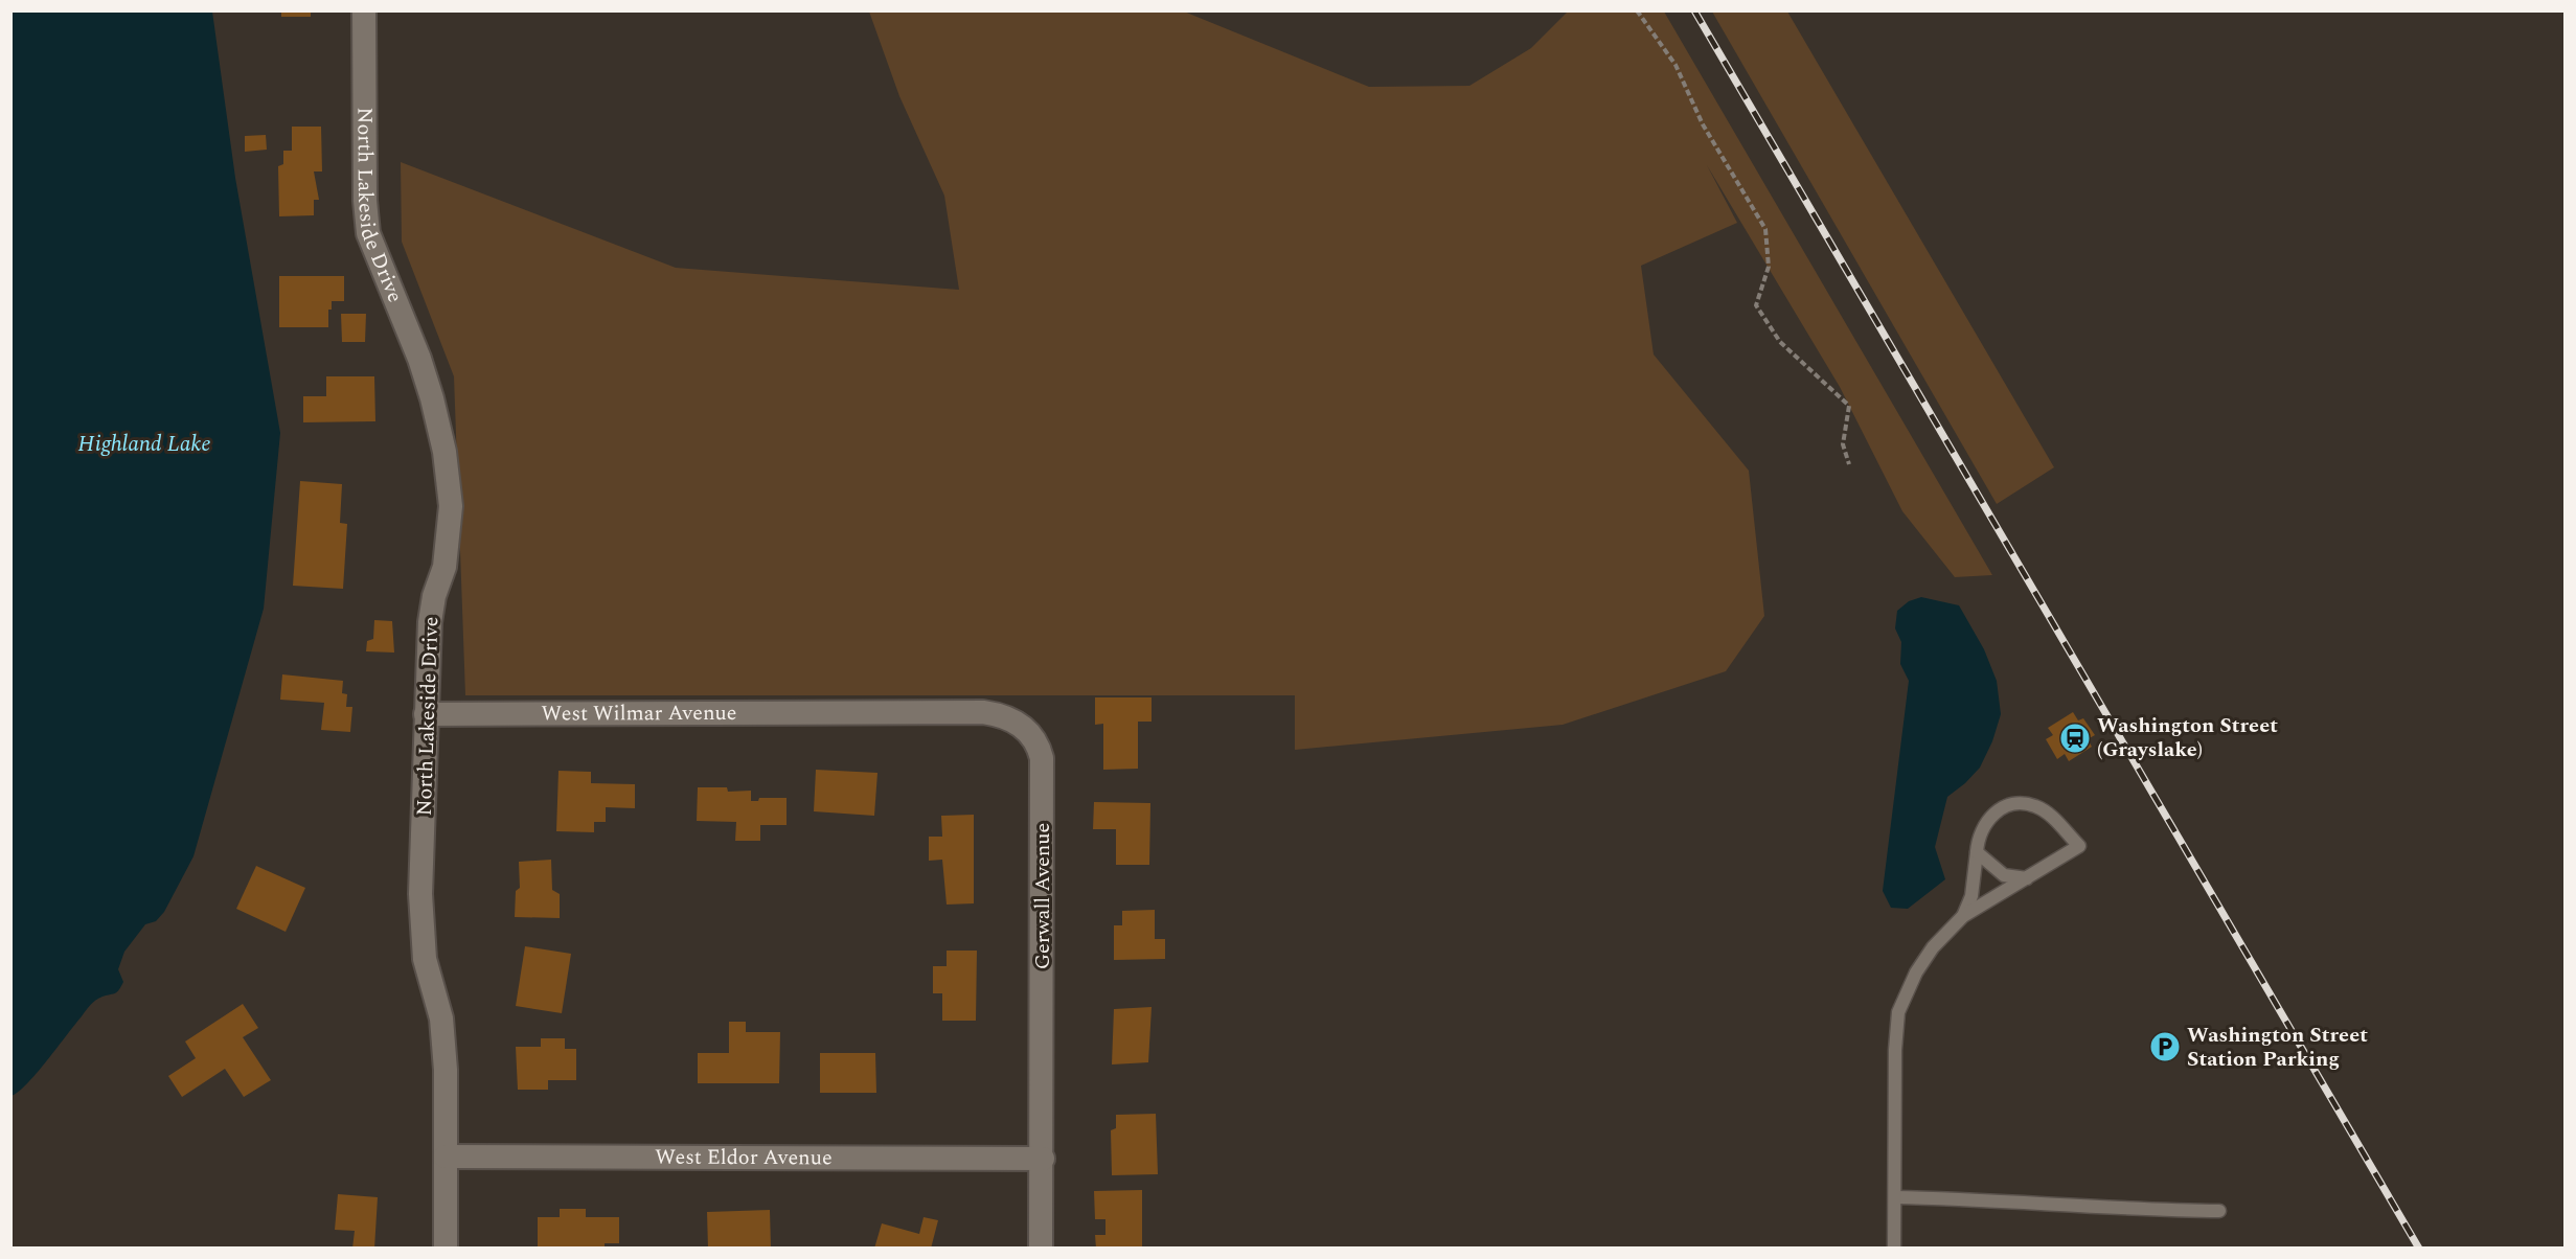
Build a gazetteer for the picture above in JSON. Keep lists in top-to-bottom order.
{
  "streets": {
    "street": [
      "North Lakeside Drive",
      "West Wilmar Avenue",
      "Gerwall Avenue",
      "West Eldor Avenue"
    ]
  },
  "crossings": [
    ["North Lakeside Drive", "West Wilmar Avenue"],
    ["North Lakeside Drive", "West Eldor Avenue"],
    ["West Wilmar Avenue", "Gerwall Avenue"],
    ["Gerwall Avenue", "West Eldor Avenue"]
  ],
  "water": ["Highland Lake"],
  "places": {
    "station": ["Washington Street (Grayslake)"],
    "parking": ["Washington Street Station Parking"]
  }
}
